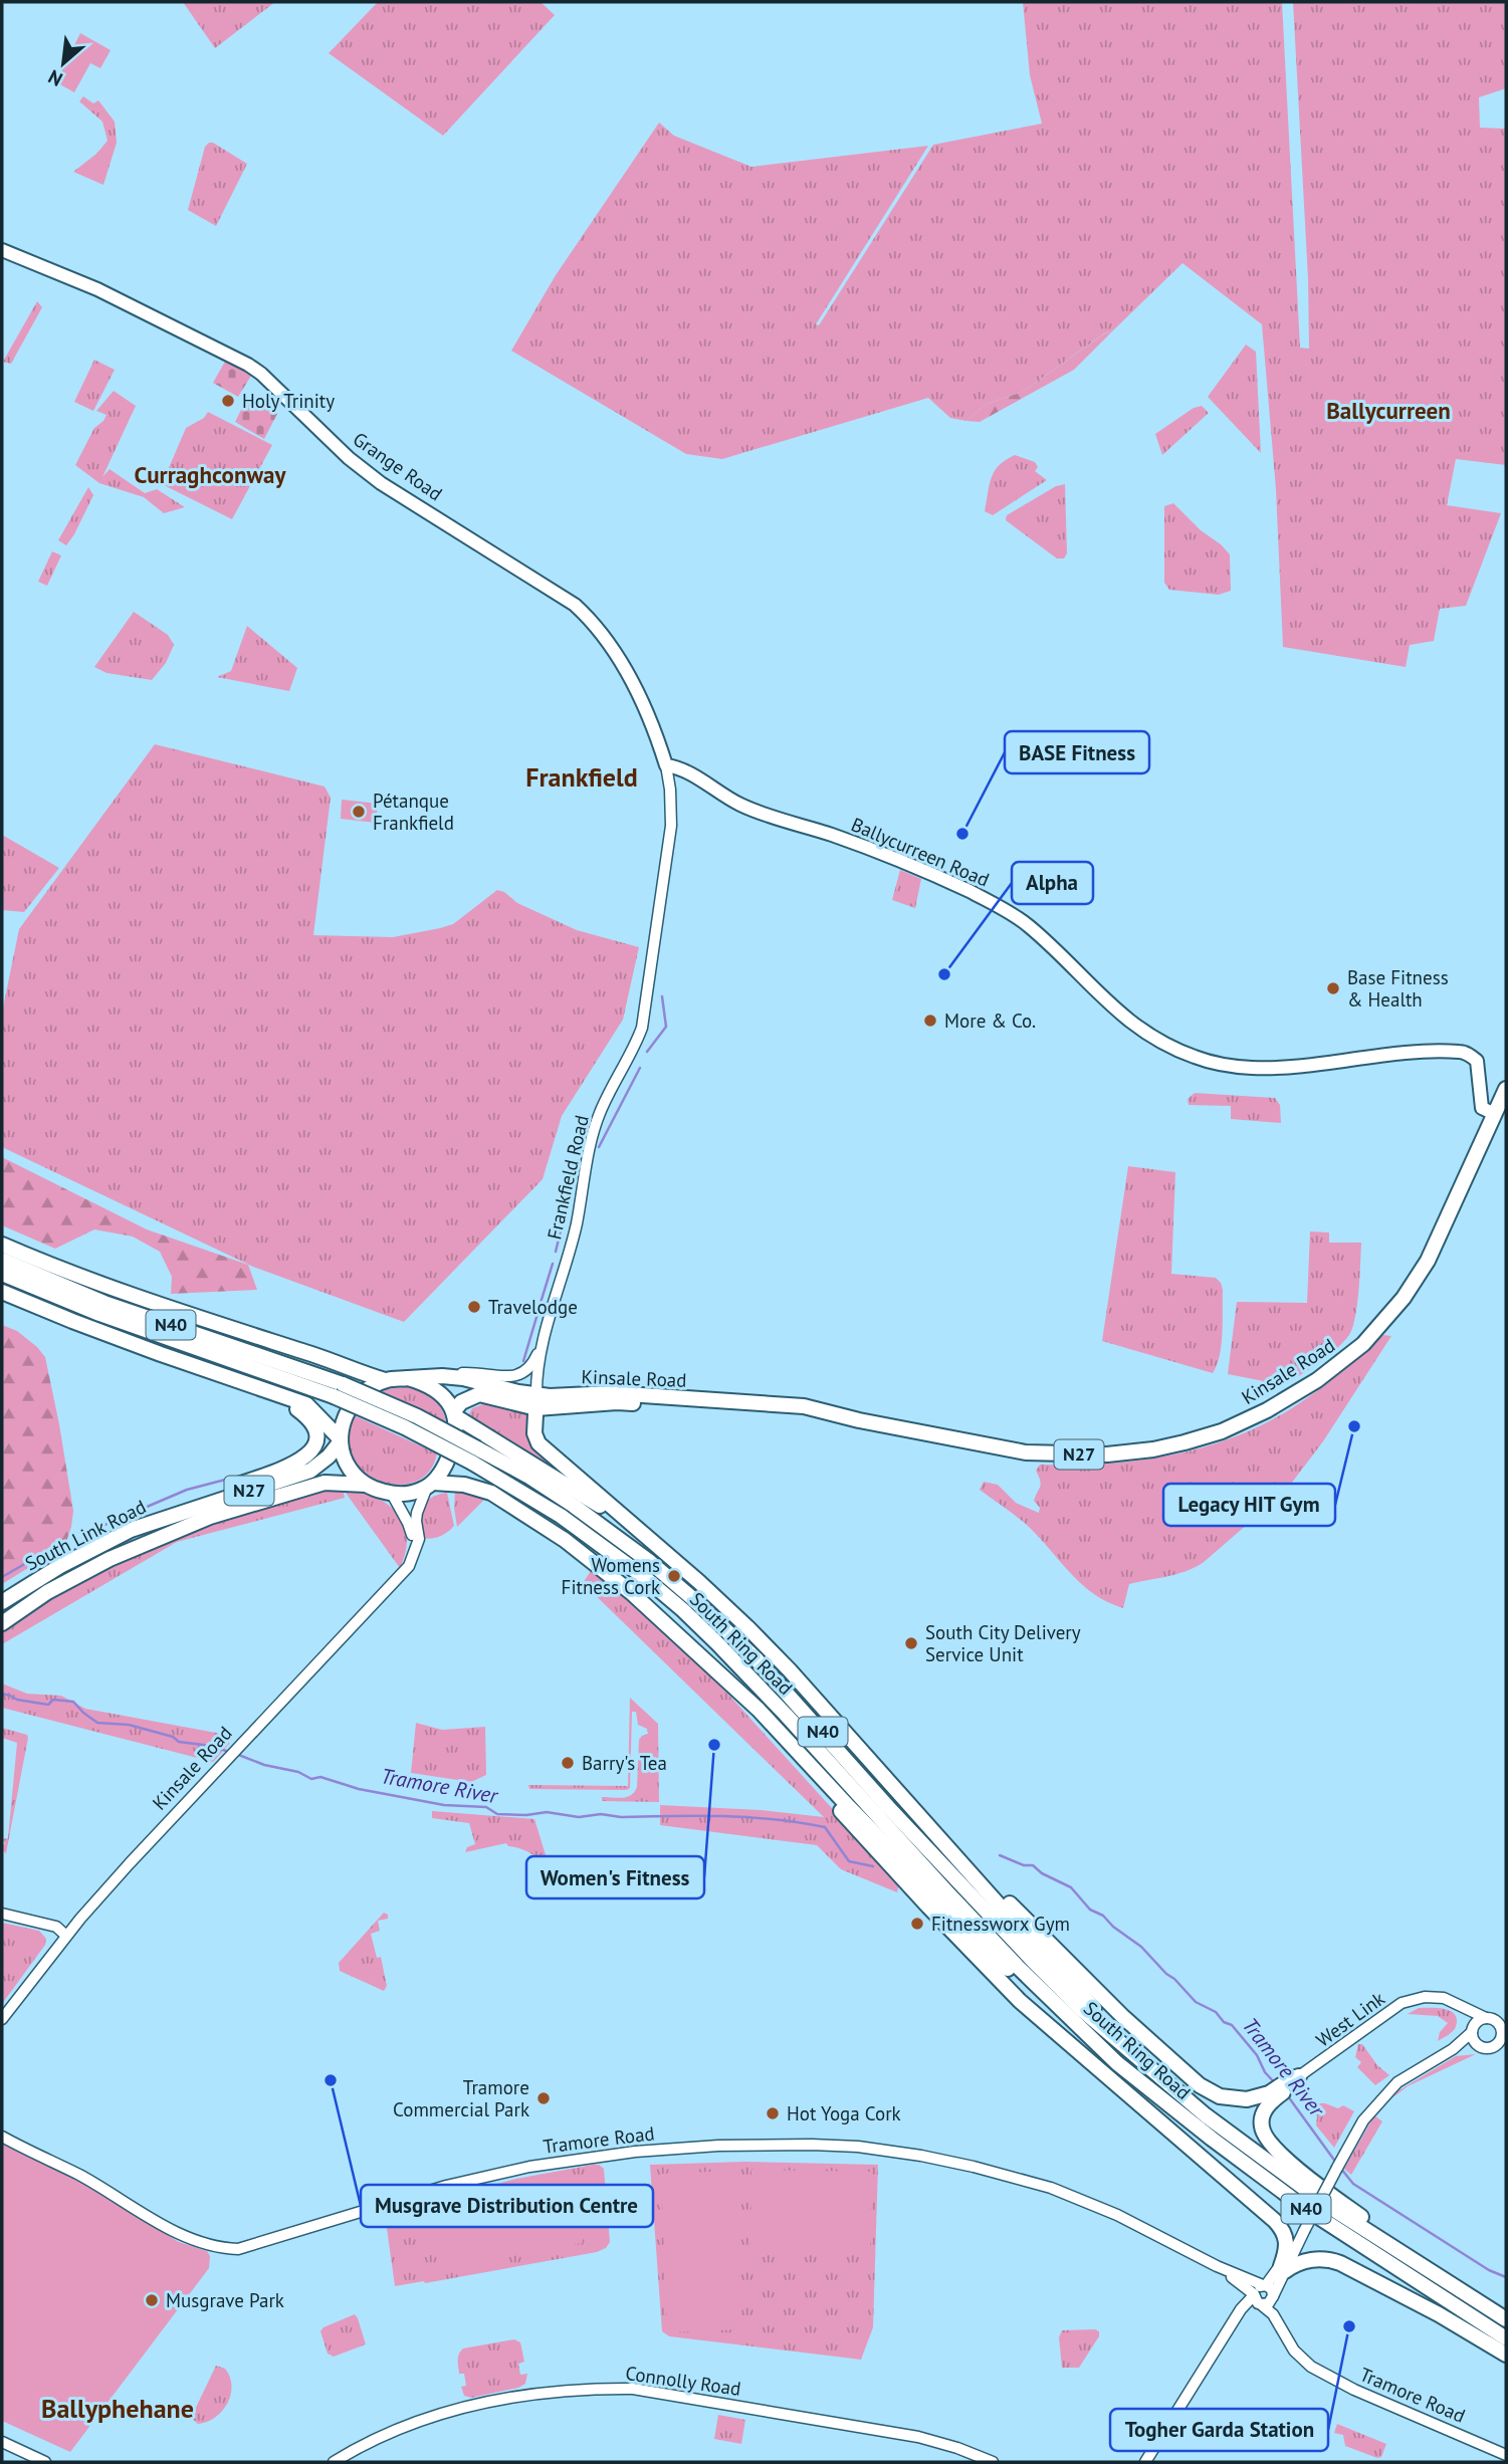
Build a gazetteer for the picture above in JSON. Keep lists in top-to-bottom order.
{
  "streets": {
    "highway": [
      "N40",
      "Kinsale Road",
      "N27",
      "South Link Road",
      "South Ring Road"
    ],
    "main road": ["Grange Road", "Ballycurreen Road"],
    "street": [
      "Frankfield Road",
      "West Link",
      "Tramore Road",
      "Connolly Road"
    ]
  },
  "crossings": [
    ["Grange Road", "Ballycurreen Road"],
    ["Grange Road", "Frankfield Road"],
    ["Ballycurreen Road", "Frankfield Road"],
    ["Ballycurreen Road", "Kinsale Road"],
    ["Frankfield Road", "Kinsale Road"],
    ["Kinsale Road", "N27"],
    ["Kinsale Road", "South Link Road"],
    ["N27", "South Link Road"]
  ],
  "districts": [
    "Ballycurreen",
    "Curraghconway",
    "Frankfield",
    "Ballyphehane"
  ],
  "water": ["Tramore River"],
  "places": [
    "Holy Trinity",
    "Pétanque Frankfield",
    "BASE Fitness",
    "Alpha",
    "Base Fitness & Health",
    "More & Co.",
    "Travelodge",
    "Legacy HIT Gym",
    "Womens Fitness Cork",
    "South City Delivery Service Unit",
    "Women's Fitness",
    "Barry's Tea",
    "Fitnessworx Gym",
    "Musgrave Distribution Centre",
    "Tramore Commercial Park",
    "Hot Yoga Cork",
    "Musgrave Park",
    "Togher Garda Station"
  ],
  "north": "bottom left"
}
